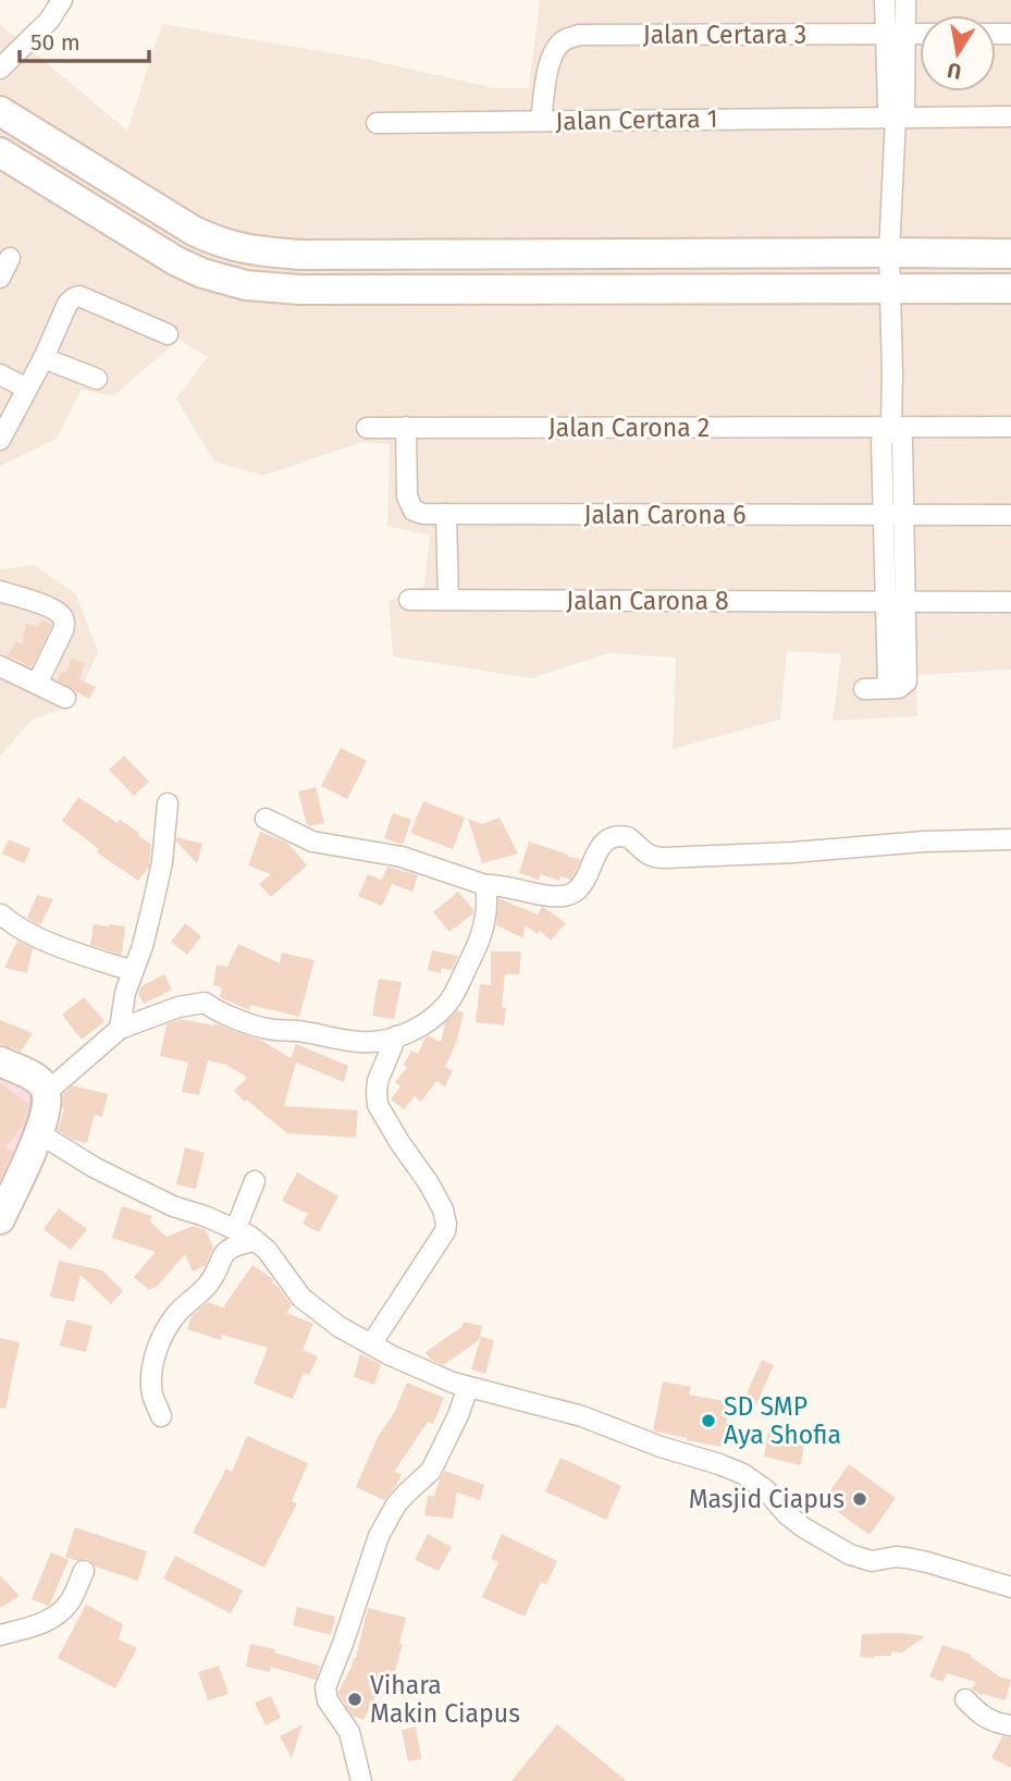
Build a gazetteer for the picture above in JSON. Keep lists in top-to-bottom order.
{
  "streets": {
    "street": [
      "Jalan Certara 3",
      "Jalan Certara 1",
      "Jalan Carona 2",
      "Jalan Carona 6",
      "Jalan Carona 8"
    ]
  },
  "crossings": [
    ["Jalan Certara 3", "Jalan Certara 1"],
    ["Jalan Carona 2", "Jalan Carona 6"]
  ],
  "places": ["SD SMP Aya Shofia", "Masjid Ciapus", "Vihara Makin Ciapus"],
  "scale_bar": "50 m",
  "north": "bottom"
}
